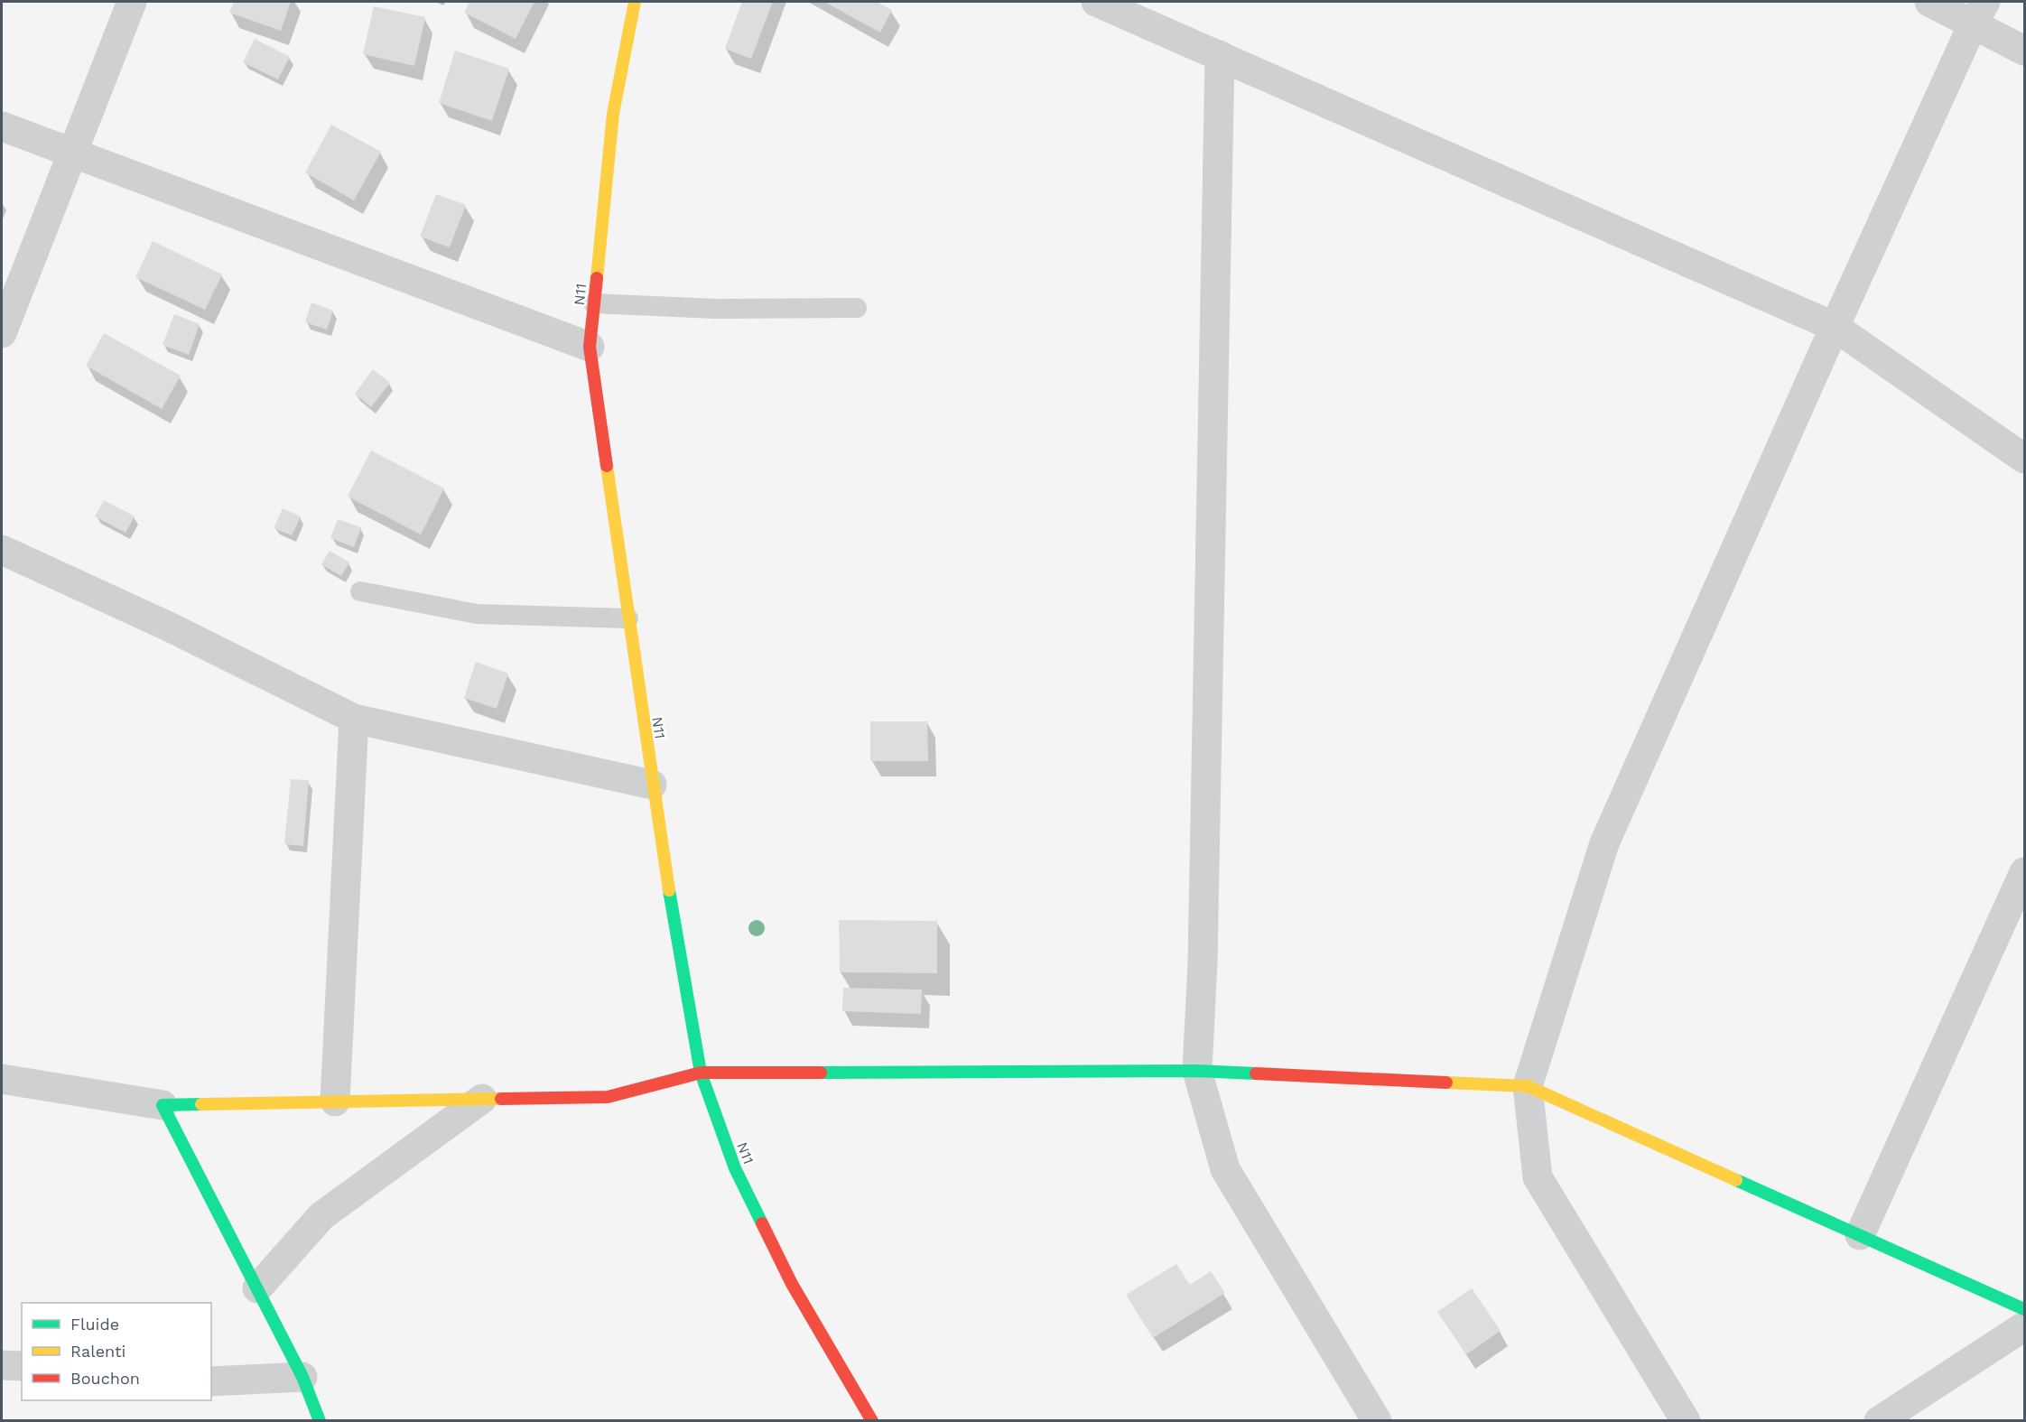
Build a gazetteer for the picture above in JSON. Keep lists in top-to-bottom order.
{
  "streets": {
    "street": ["N11"]
  },
  "legend": ["Fluide", "Ralenti", "Bouchon"]
}
